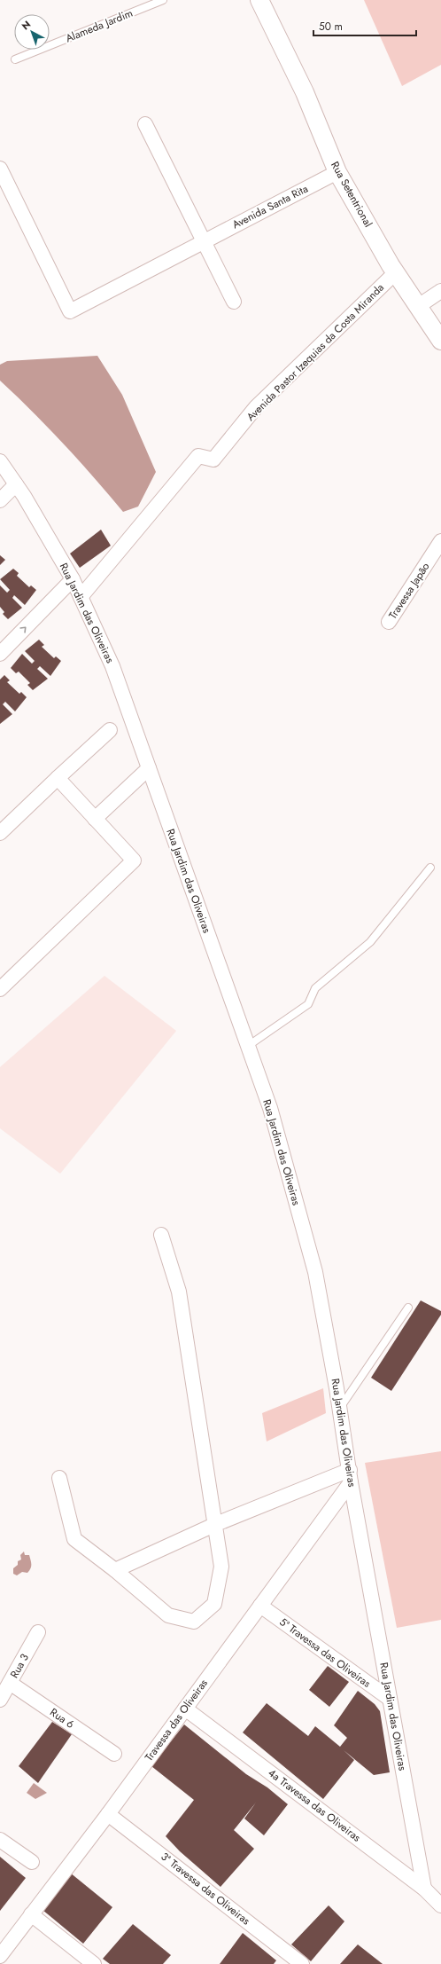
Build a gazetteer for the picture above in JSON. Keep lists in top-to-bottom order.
{
  "streets": {
    "street": [
      "Rua Setentrional",
      "Avenida Santa Rita",
      "Avenida Pastor Izequias da Costa Miranda",
      "Travessa Japão",
      "Rua Jardim das Oliveiras",
      "5ª Travessa das Oliveiras",
      "Rua 3",
      "Rua 6",
      "Travessa das Oliveiras",
      "4a Travessa das Oliveiras",
      "3ª Travessa das Oliveiras"
    ],
    "lane": ["Alameda Jardim"]
  },
  "crossings": [
    ["Rua Setentrional", "Avenida Santa Rita"],
    ["Rua Setentrional", "Avenida Pastor Izequias da Costa Miranda"],
    ["Avenida Pastor Izequias da Costa Miranda", "Rua Jardim das Oliveiras"],
    ["Rua Jardim das Oliveiras", "5ª Travessa das Oliveiras"],
    ["Rua Jardim das Oliveiras", "Travessa das Oliveiras"],
    ["Rua Jardim das Oliveiras", "4a Travessa das Oliveiras"],
    ["5ª Travessa das Oliveiras", "Travessa das Oliveiras"],
    ["Rua 3", "Rua 6"],
    ["Travessa das Oliveiras", "4a Travessa das Oliveiras"],
    ["Travessa das Oliveiras", "3ª Travessa das Oliveiras"]
  ],
  "scale_bar": "50 m",
  "north": "top left"
}
